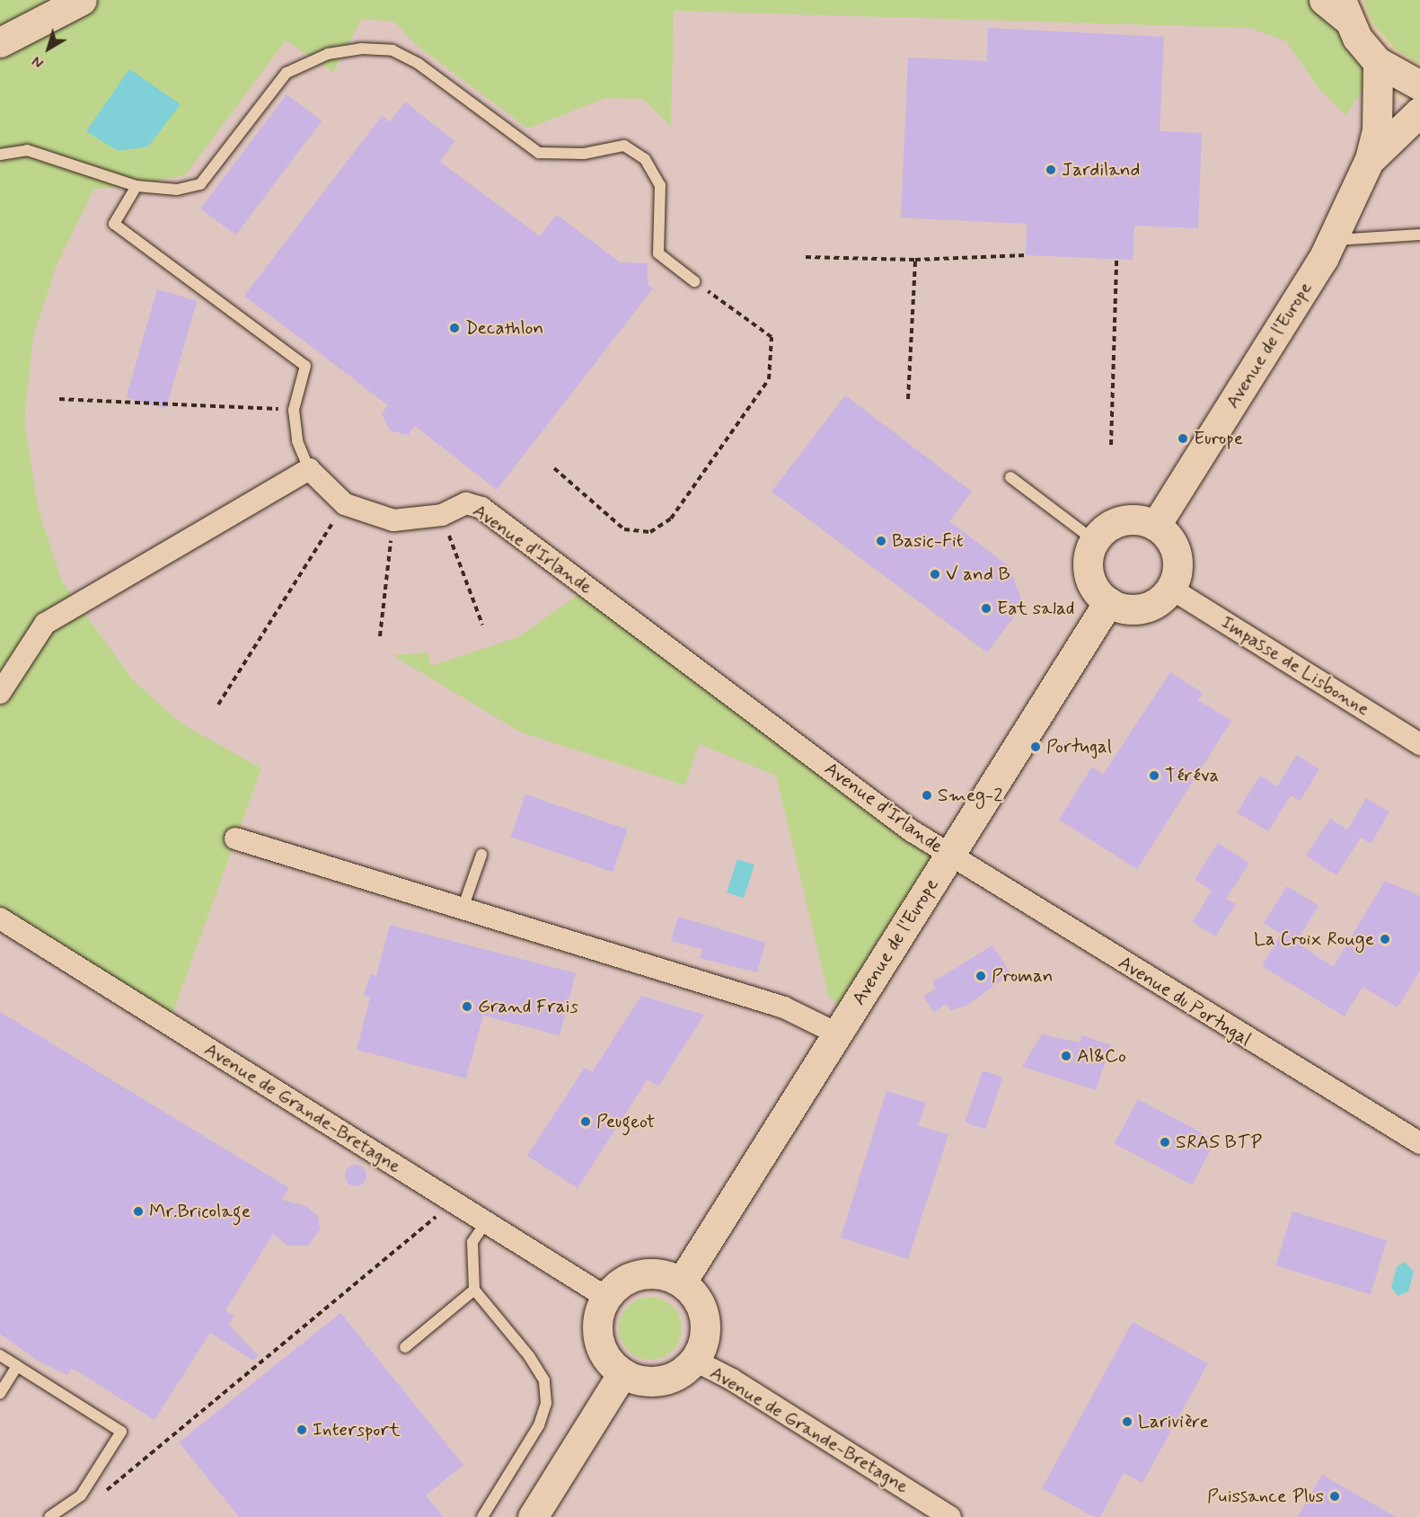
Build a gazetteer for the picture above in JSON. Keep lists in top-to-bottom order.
{
  "streets": {
    "main road": ["Avenue de l'Europe"],
    "street": [
      "Avenue d'Irlande",
      "Impasse de Lisbonne",
      "Avenue du Portugal",
      "Avenue de Grande-Bretagne"
    ]
  },
  "crossings": [
    ["Avenue de l'Europe", "Avenue d'Irlande"],
    ["Avenue de l'Europe", "Impasse de Lisbonne"],
    ["Avenue de l'Europe", "Avenue du Portugal"],
    ["Avenue de l'Europe", "Avenue de Grande-Bretagne"],
    ["Avenue d'Irlande", "Avenue du Portugal"]
  ],
  "places": [
    "Jardiland",
    "Decathlon",
    "Europe",
    "Basic-Fit",
    "V and B",
    "Eat salad",
    "Portugal",
    "Téréva",
    "Smeg-2",
    "La Croix Rouge",
    "Proman",
    "Grand Frais",
    "Al&Co",
    "Peugeot",
    "SRAS BTP",
    "Mr.Bricolage",
    "Larivière",
    "Intersport",
    "Puissance Plus"
  ],
  "north": "bottom left"
}
